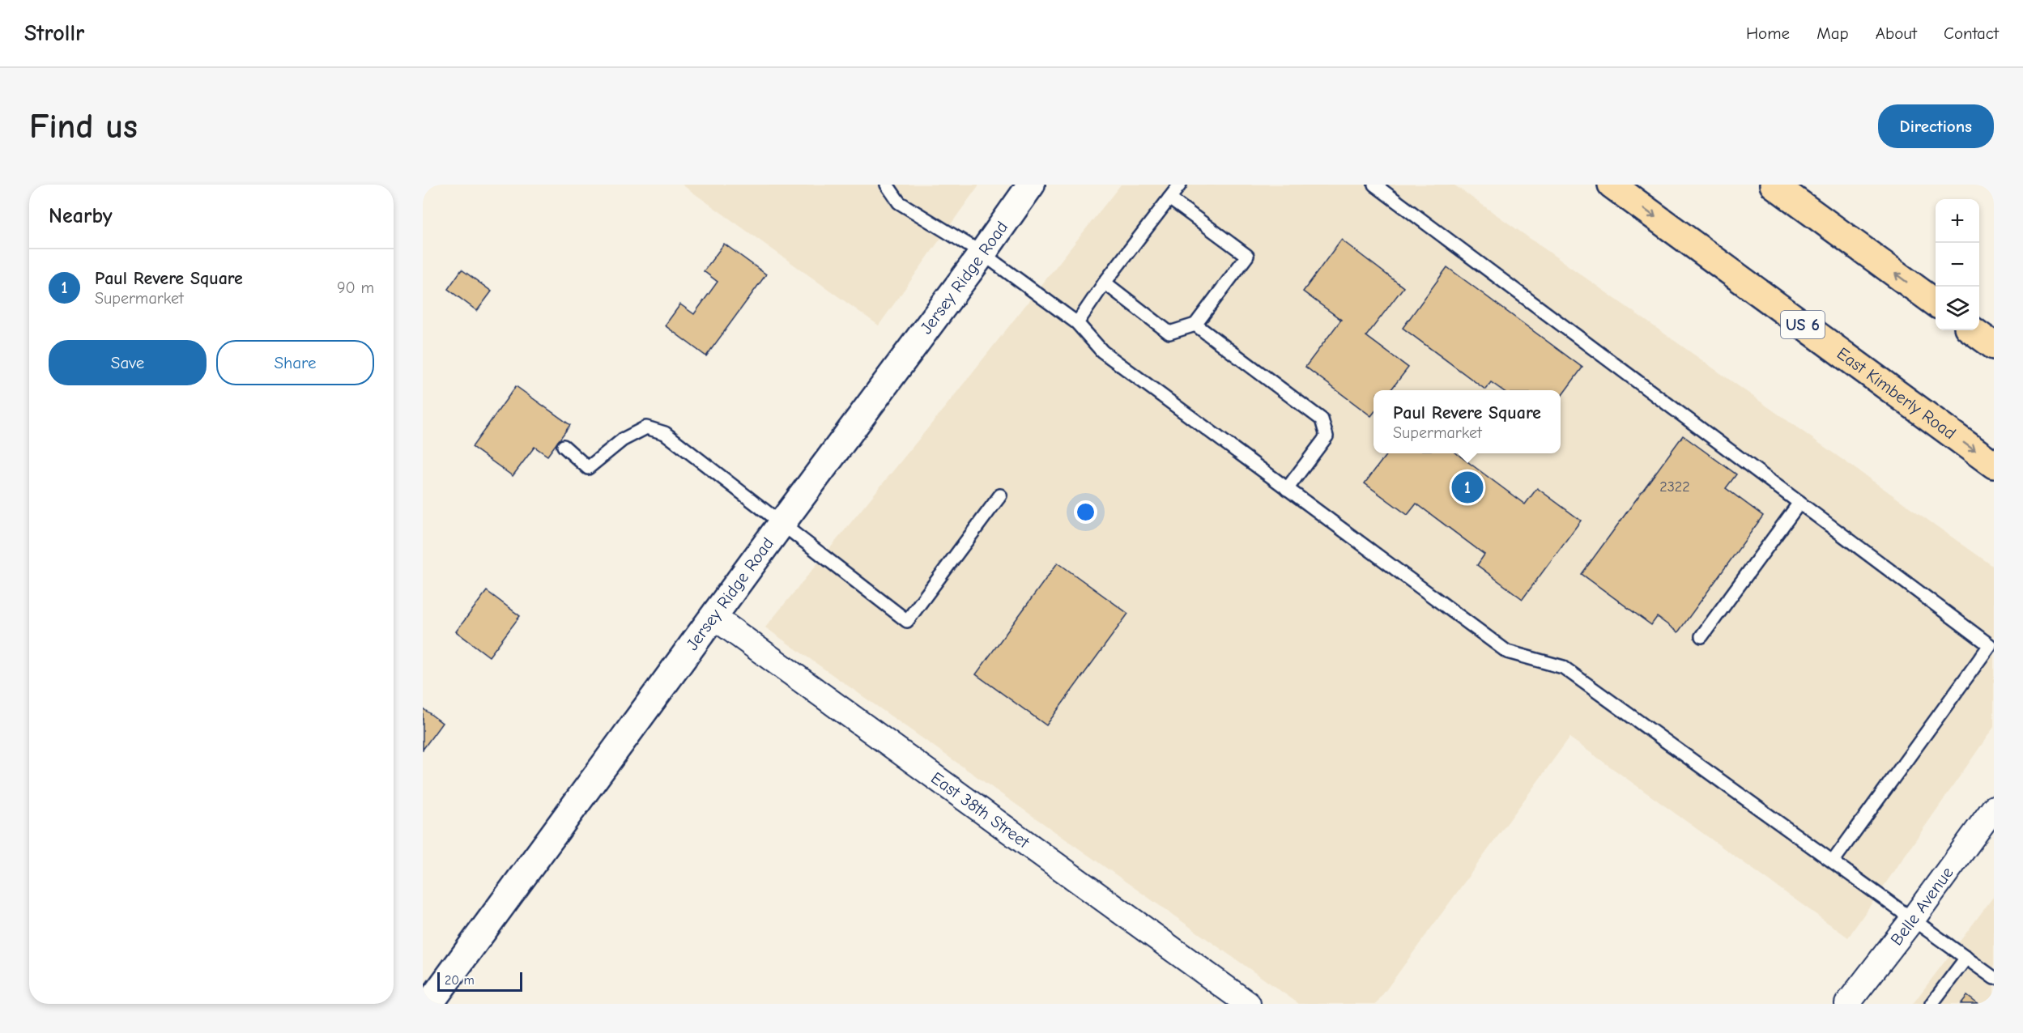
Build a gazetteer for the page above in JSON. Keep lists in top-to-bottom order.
{
  "streets": {
    "main road": ["Jersey Ridge Road", "US 6", "East Kimberly Road"],
    "street": ["East 38th Street", "Belle Avenue"]
  },
  "crossings": [
    ["Jersey Ridge Road", "East 38th Street"]
  ],
  "house_numbers": ["2322"],
  "scale_bar": "20 m",
  "page": {
    "header": "Strollr",
    "nav": [
      "Home",
      "Map",
      "About",
      "Contact"
    ],
    "buttons": [
      "Directions",
      ["Save", "Share"]
    ],
    "title": "Find us",
    "heading": "Nearby",
    "map_buttons": ["+", "−"],
    "list": [
      {
        "mark": "1",
        "name": "Paul Revere Square",
        "note": "Supermarket",
        "value": "90 m"
      }
    ],
    "popup": ["Paul Revere Square", "Supermarket"],
    "pins": "1",
    "scale": "20 m"
  }
}
